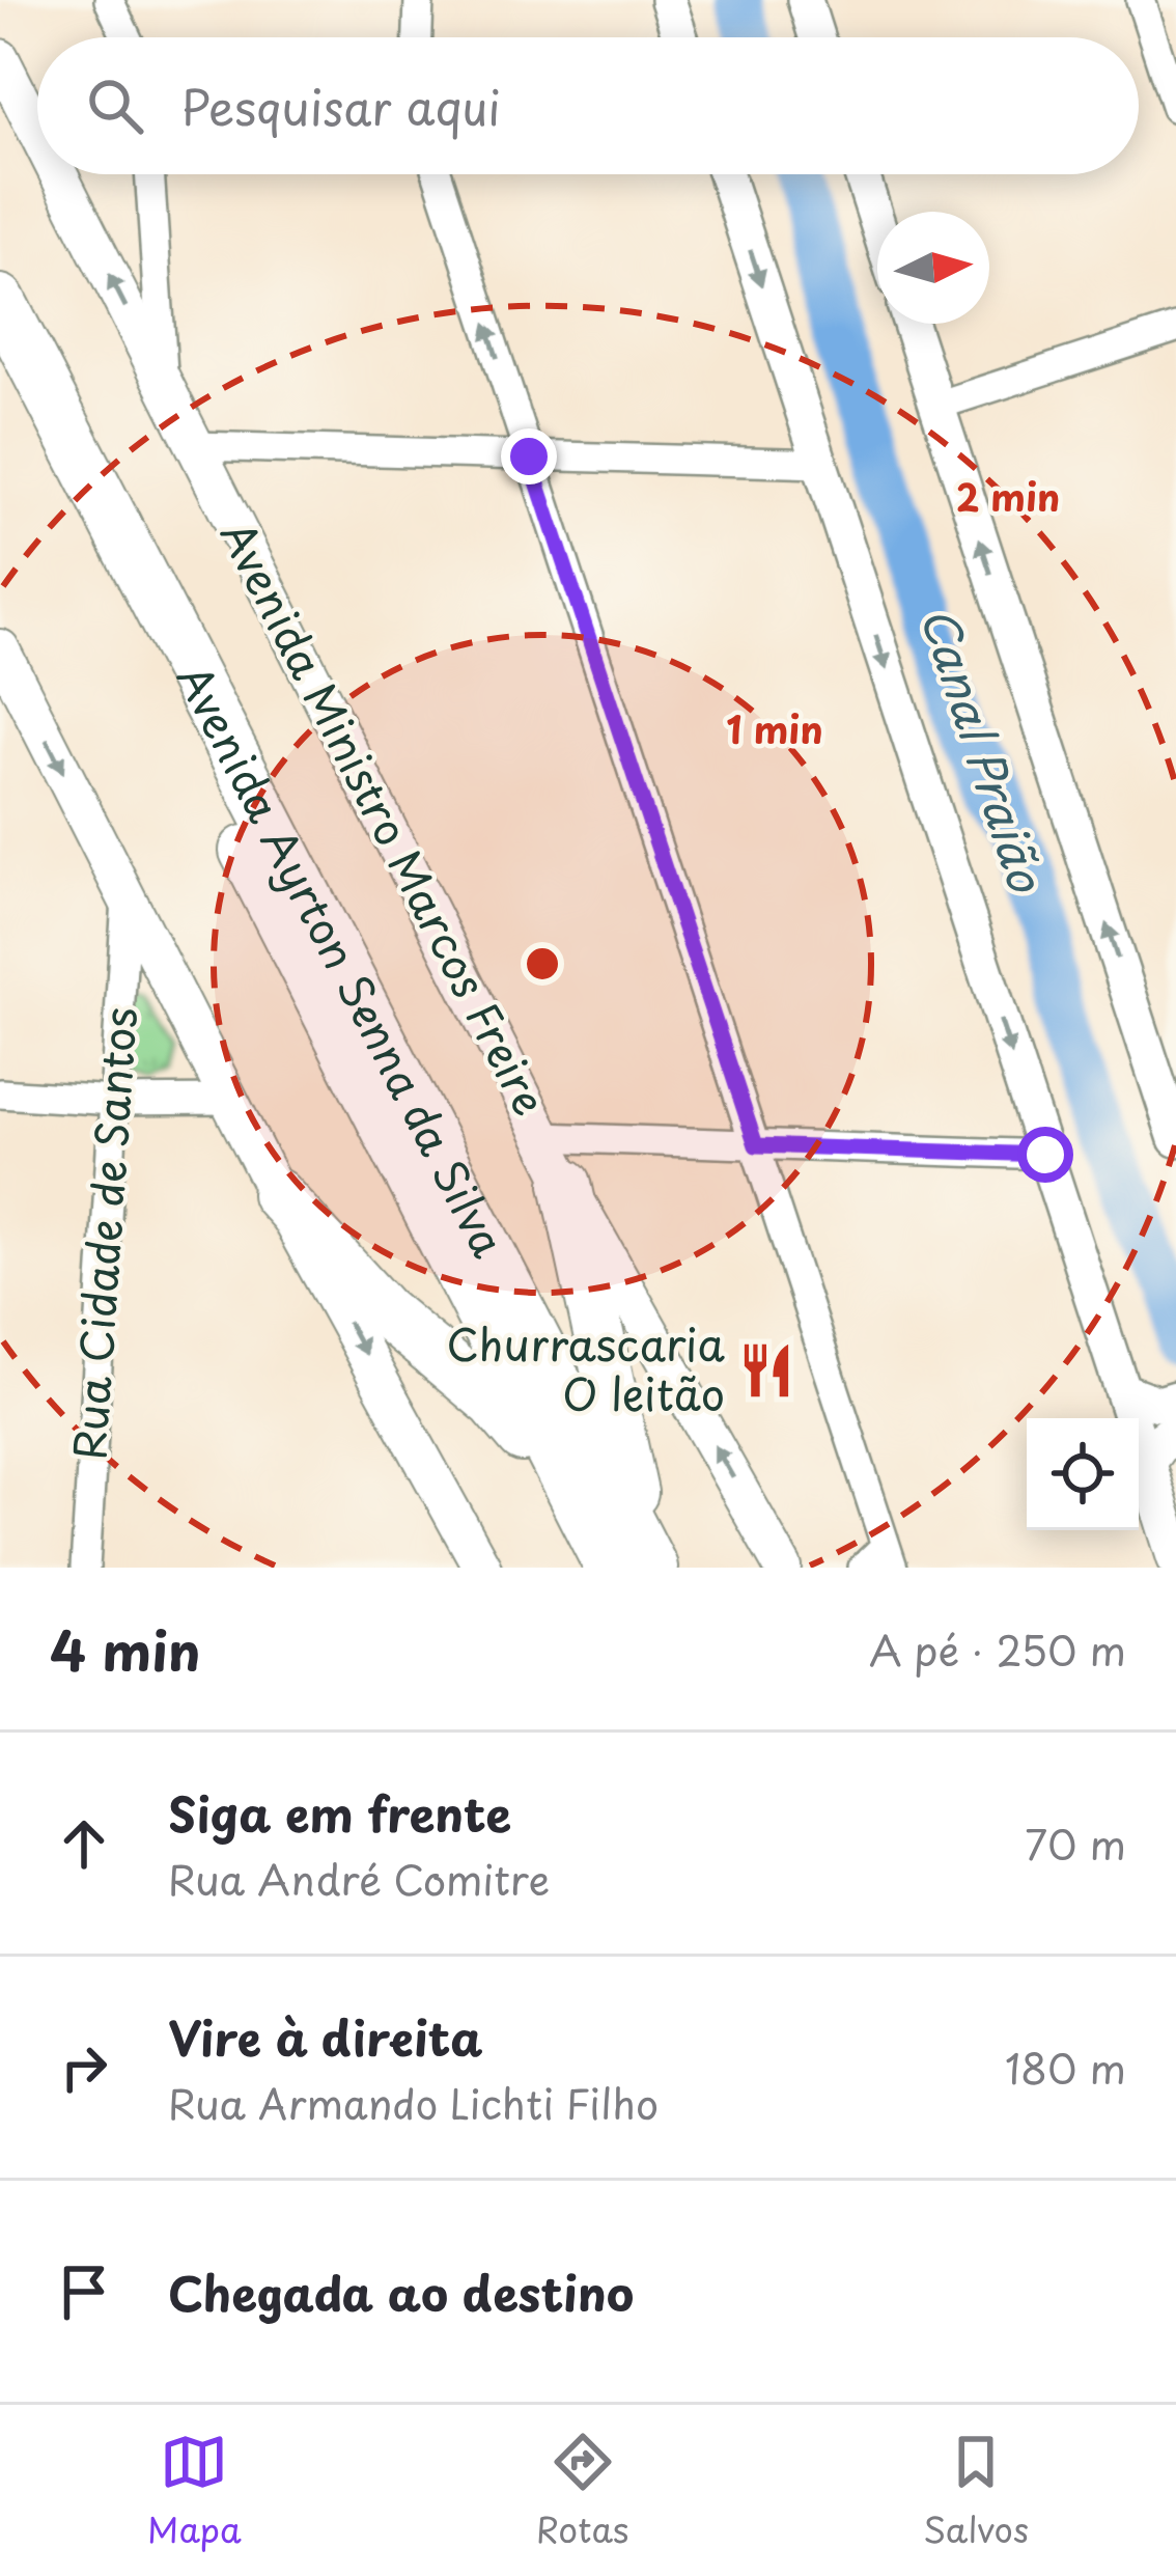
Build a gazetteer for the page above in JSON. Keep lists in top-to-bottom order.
{
  "streets": {
    "highway": ["Avenida Ayrton Senna da Silva"],
    "main road": ["Avenida Ministro Marcos Freire"],
    "street": ["Rua Cidade de Santos"]
  },
  "water": ["Canal Praião"],
  "places": {
    "restaurant": ["Churrascaria O leitão"]
  },
  "north": "right",
  "page": {
    "search": "Pesquisar aqui",
    "heading": ["4 min", "A pé · 250 m"],
    "list": [
      ["Siga em frente", "Rua André Comitre", "70 m"],
      ["Vire à direita", "Rua Armando Lichti Filho", "180 m"],
      "Chegada ao destino"
    ],
    "nav": ["Mapa", "Rotas", "Salvos"]
  },
  "rings": ["2 min", "1 min"]
}
